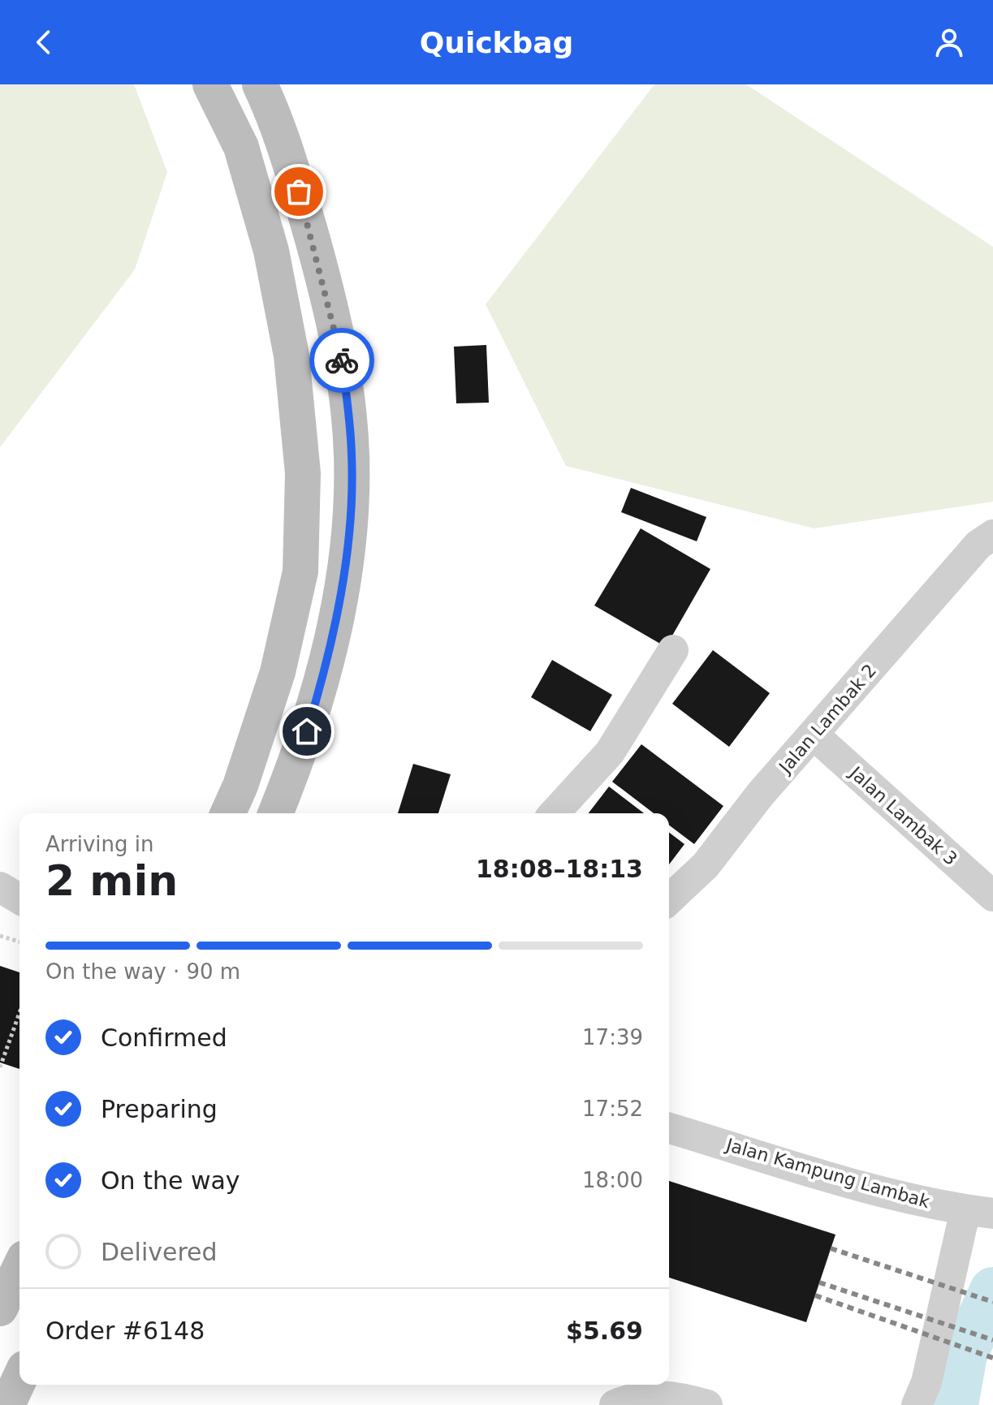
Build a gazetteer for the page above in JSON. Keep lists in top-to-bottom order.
{
  "streets": {
    "street": ["Jalan Lambak 2", "Jalan Lambak 3", "Jalan Kampung Lambak"]
  },
  "crossings": [
    ["Jalan Lambak 2", "Jalan Lambak 3"]
  ],
  "page": {
    "header": "Quickbag",
    "heading": ["2 min", "Arriving in", "18:08–18:13"],
    "panel": ["Order #6148", "$5.69"],
    "bar": "On the way · 90 m",
    "list": [
      ["Confirmed", "17:39"],
      ["Preparing", "17:52"],
      ["On the way", "18:00"],
      "Delivered"
    ]
  }
}
